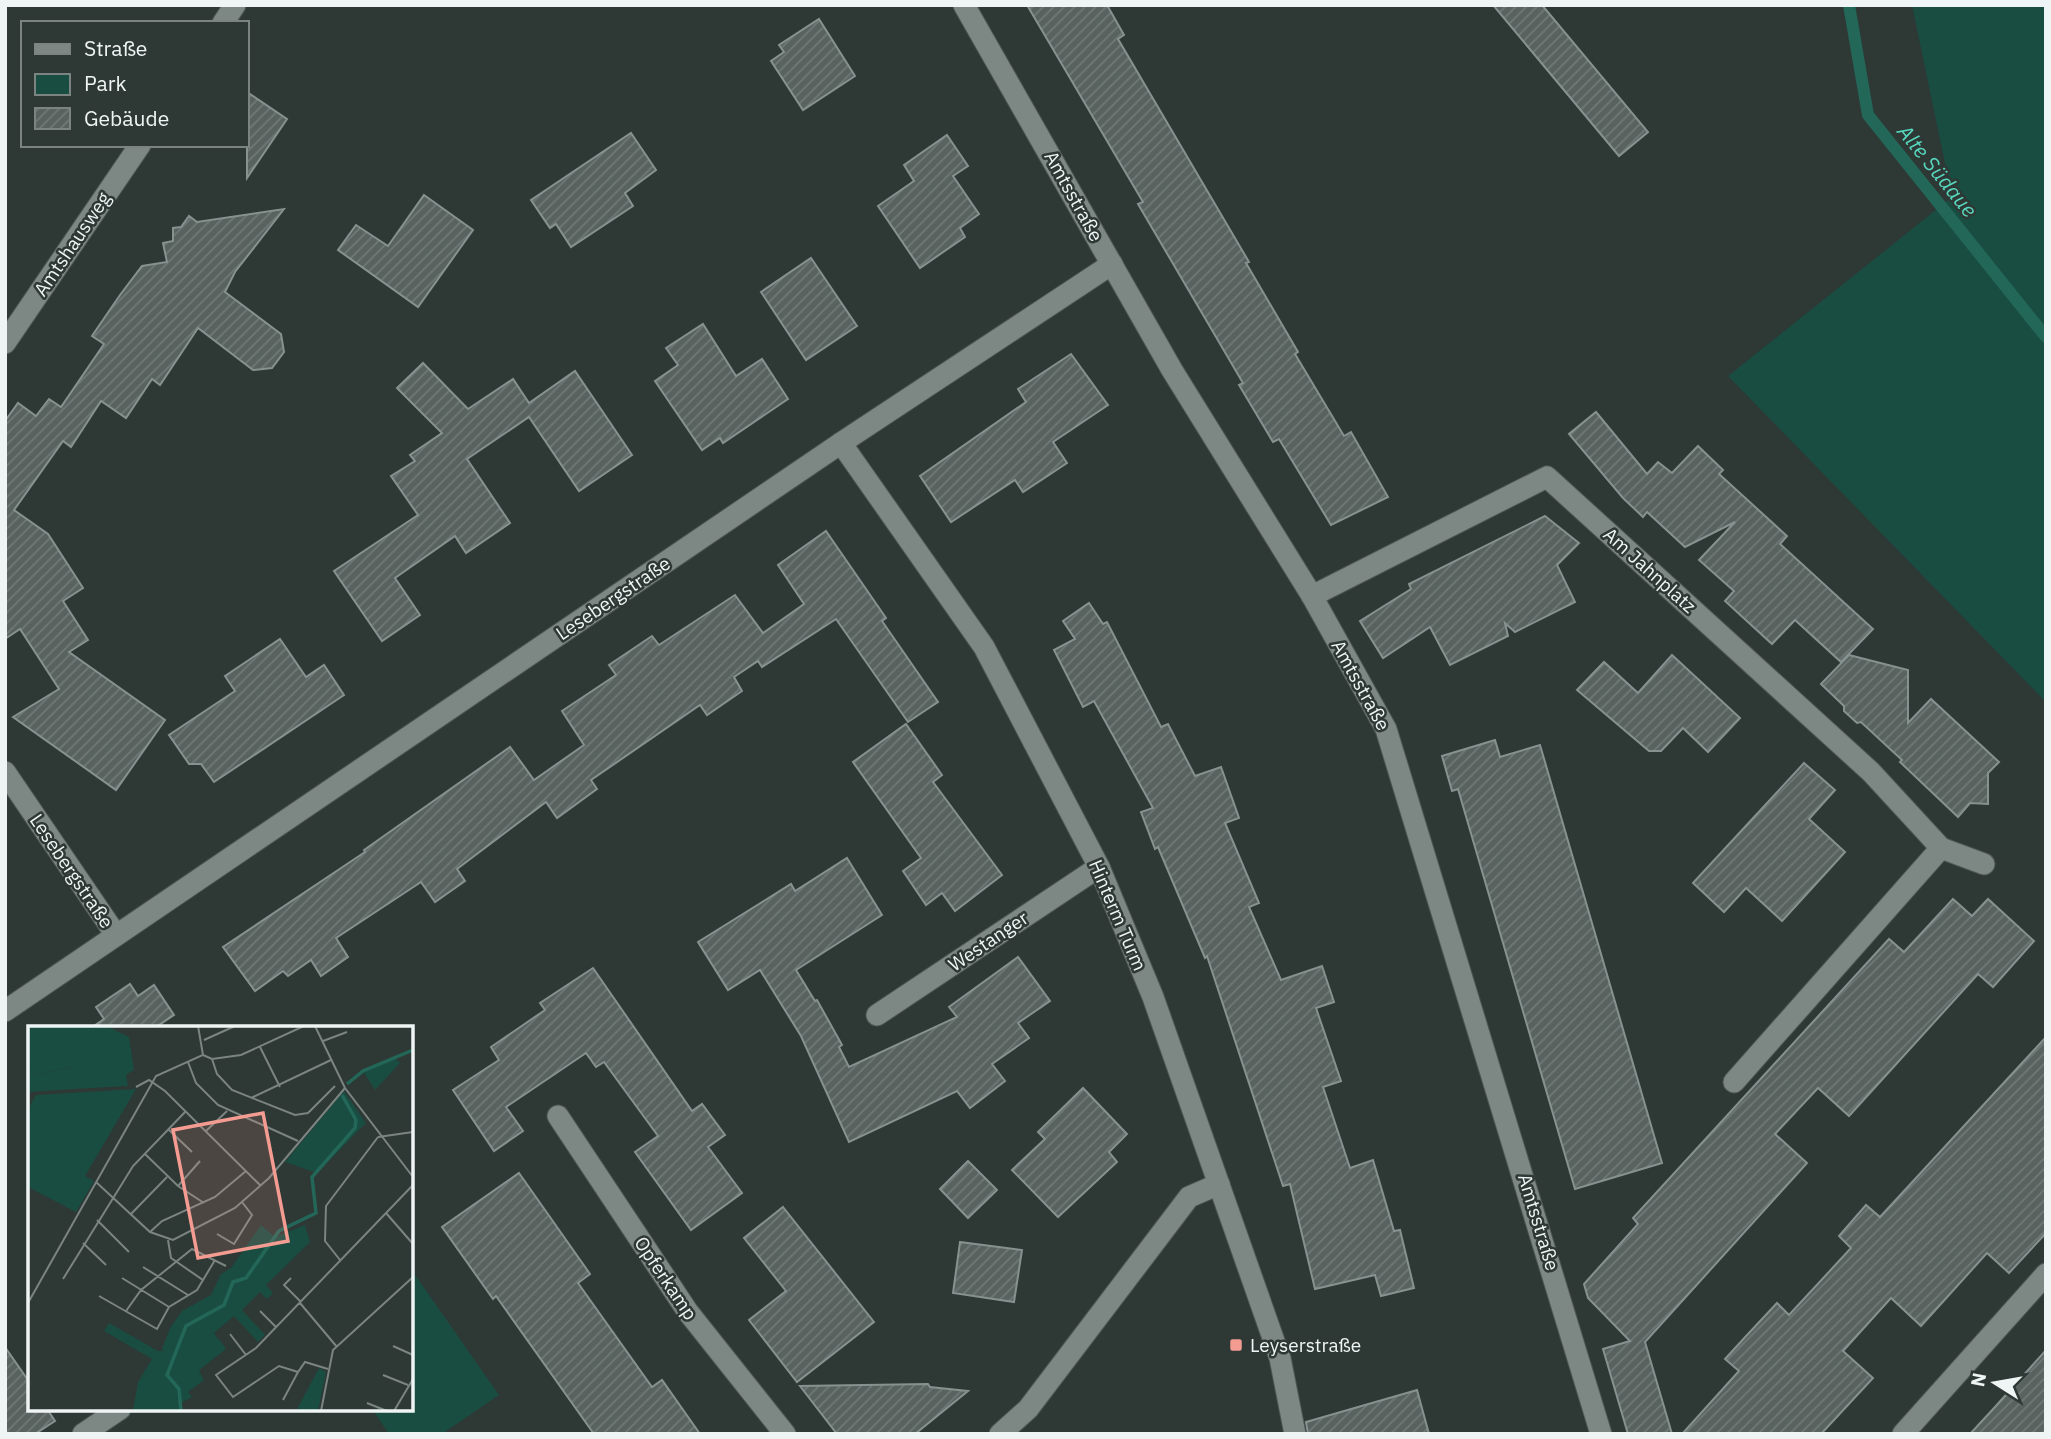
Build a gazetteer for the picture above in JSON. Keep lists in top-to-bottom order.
{
  "streets": {
    "street": [
      "Amtsstraße",
      "Amtshausweg",
      "Am Jahnplatz",
      "Lesebergstraße",
      "Hinterm Turm",
      "Westanger",
      "Opferkamp"
    ]
  },
  "crossings": [
    ["Amtsstraße", "Am Jahnplatz"],
    ["Amtsstraße", "Lesebergstraße"],
    ["Lesebergstraße", "Hinterm Turm"],
    ["Hinterm Turm", "Westanger"]
  ],
  "water": ["Alte Südaue"],
  "places": {
    "transit": ["Leyserstraße"]
  },
  "legend": ["Straße", "Park", "Gebäude"],
  "north": "left"
}
